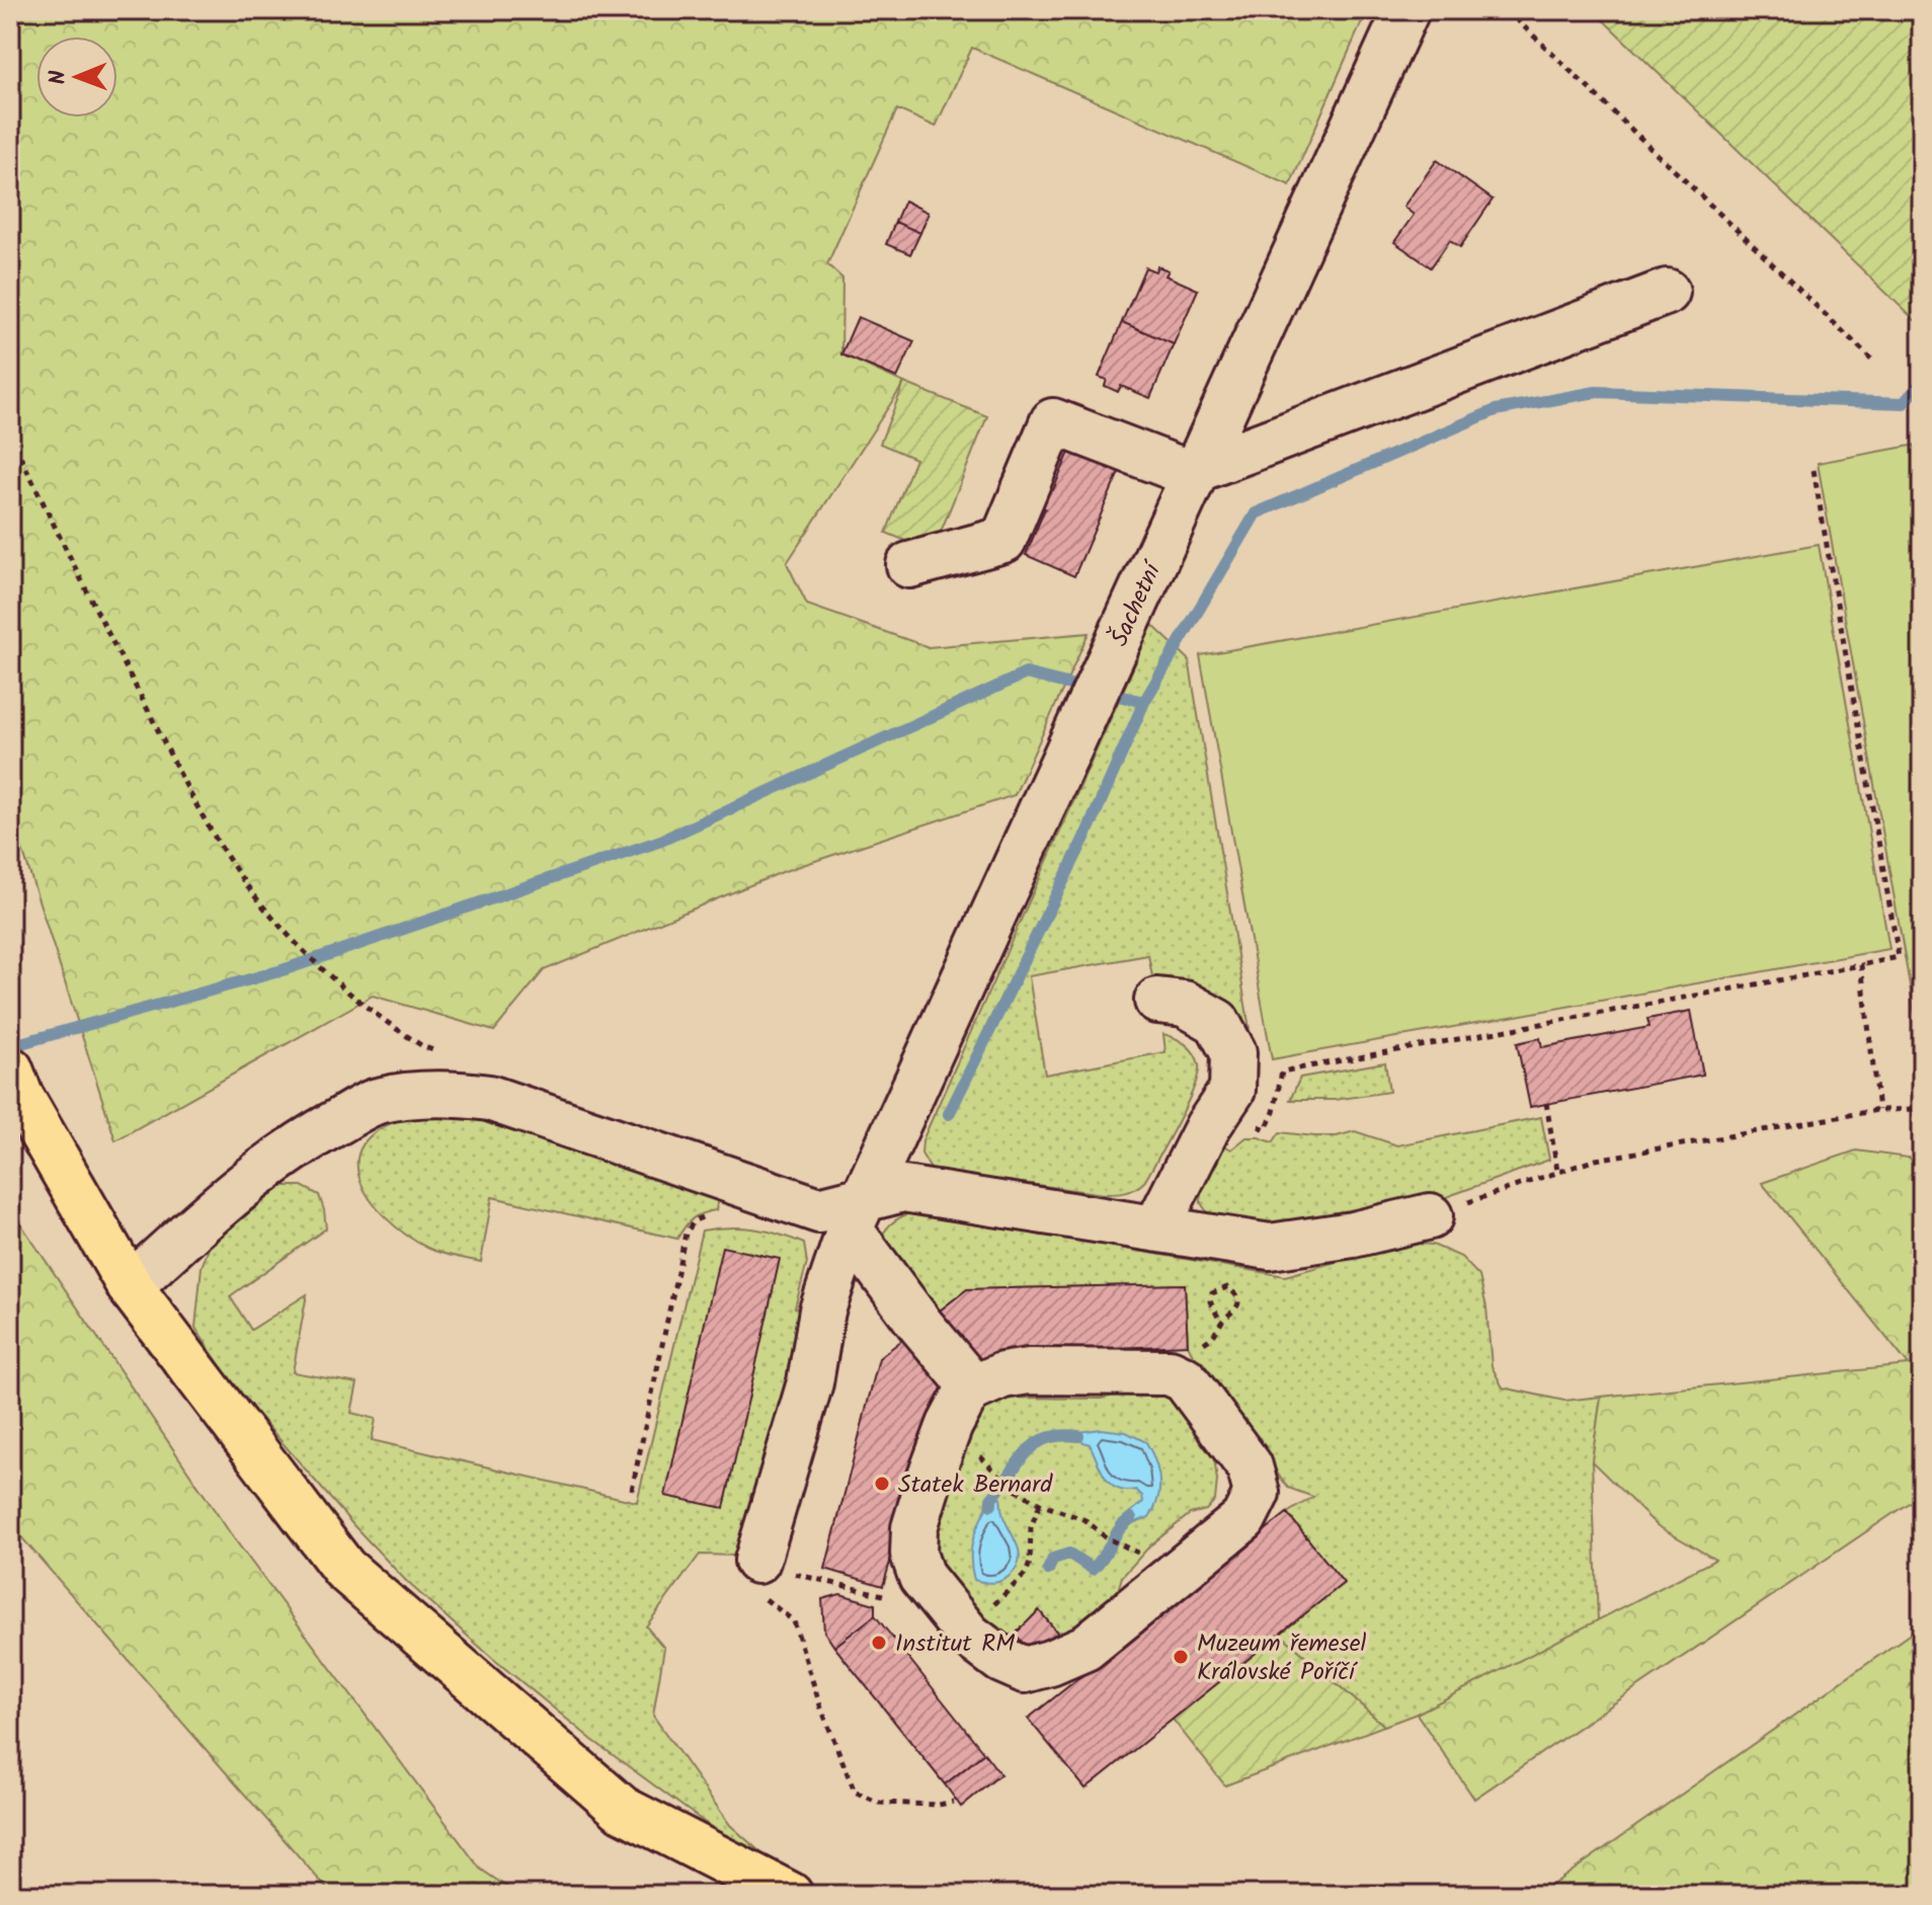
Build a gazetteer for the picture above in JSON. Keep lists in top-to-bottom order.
{
  "streets": {
    "street": ["Šachetní"]
  },
  "places": ["Statek Bernard", "Institut RM", "Muzeum řemesel Královské Poříčí"],
  "north": "left"
}
